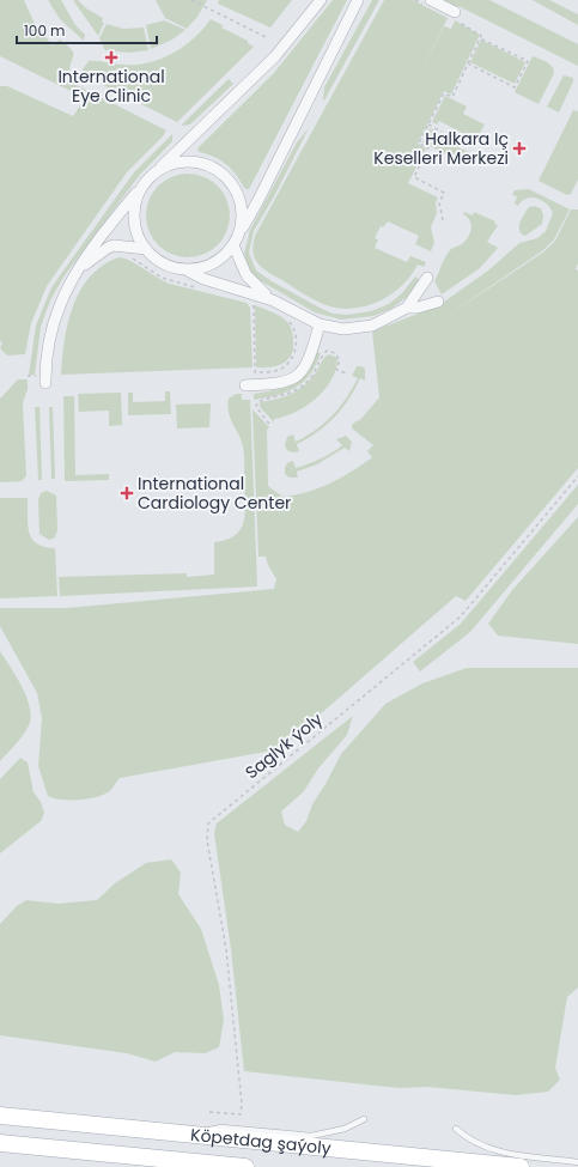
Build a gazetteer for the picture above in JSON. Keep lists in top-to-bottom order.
{
  "streets": {
    "main road": ["Köpetdag şaýoly"],
    "path": ["Saglyk ýoly"]
  },
  "places": {
    "health": ["International Eye Clinic", "Halkara Iç Keselleri Merkezi", "International Cardiology Center"]
  },
  "scale_bar": "100 m"
}
